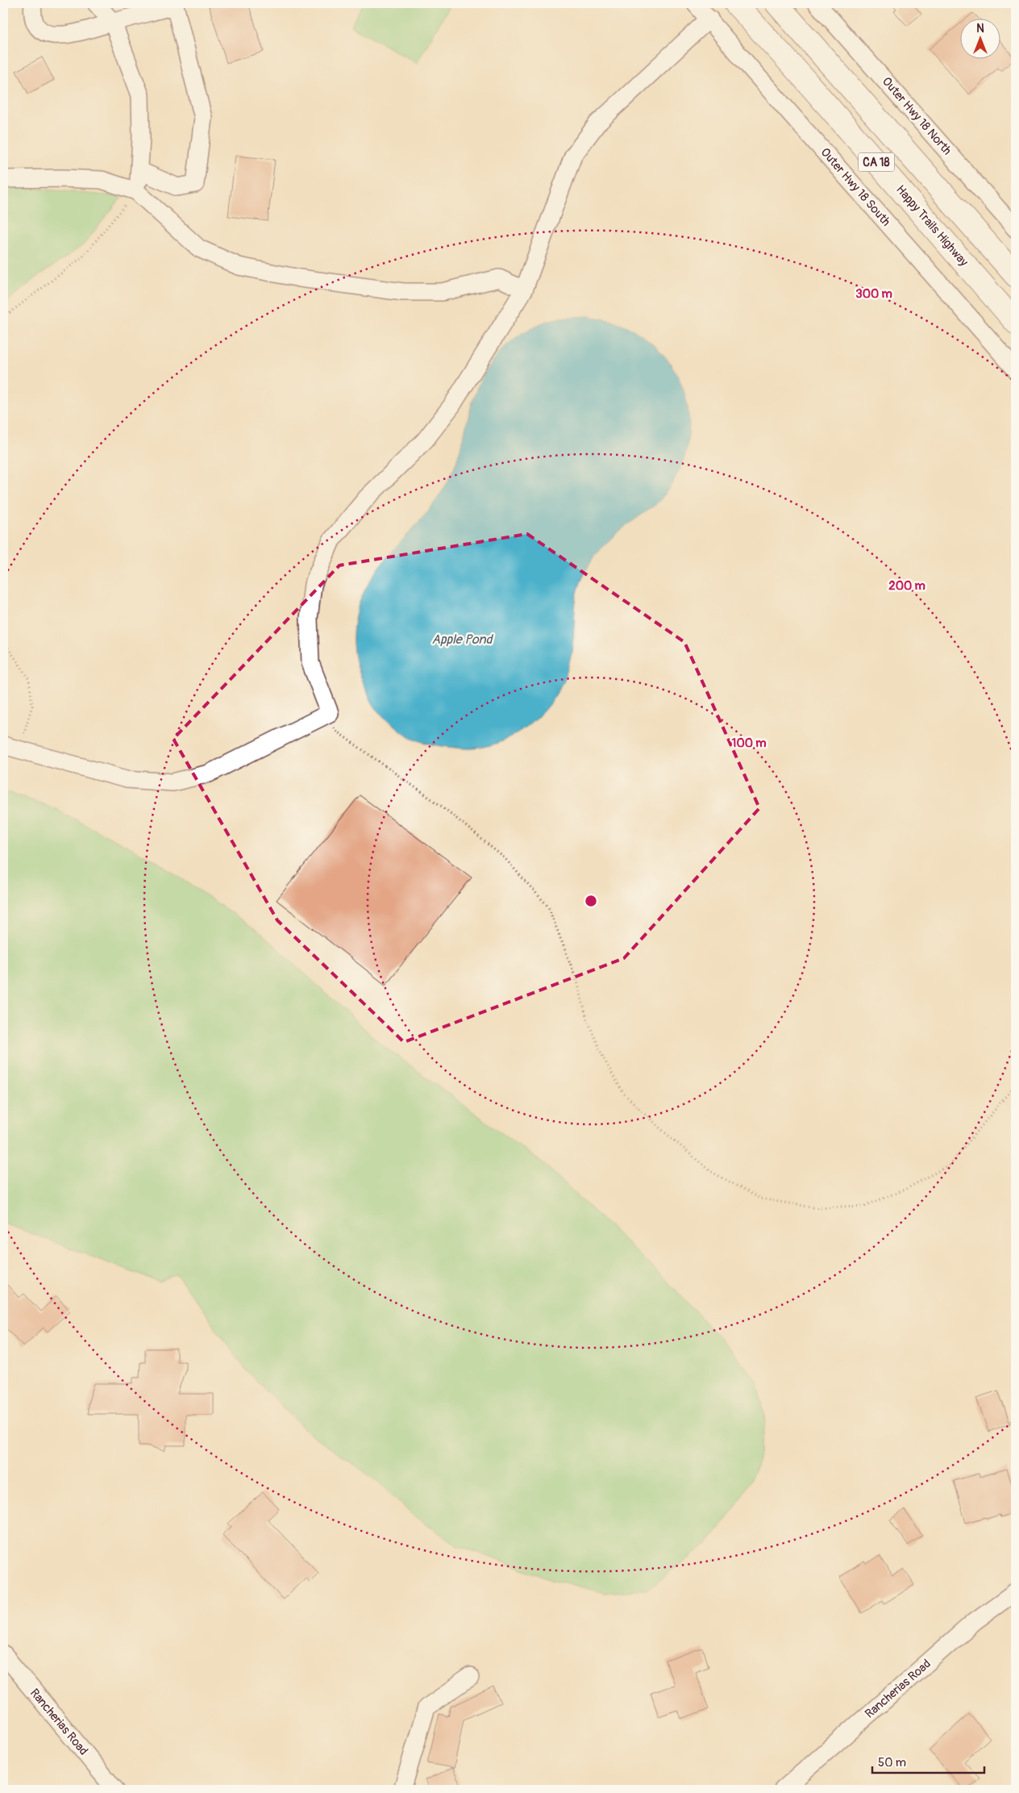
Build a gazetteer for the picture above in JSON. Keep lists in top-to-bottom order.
{
  "streets": {
    "main road": ["CA 18", "Happy Trails Highway"],
    "street": ["Outer Hwy 18 North", "Outer Hwy 18 South", "Rancherias Road"]
  },
  "water": ["Apple Pond"],
  "scale_bar": "50 m",
  "north": "top",
  "rings": ["300 m", "200 m", "100 m"]
}
